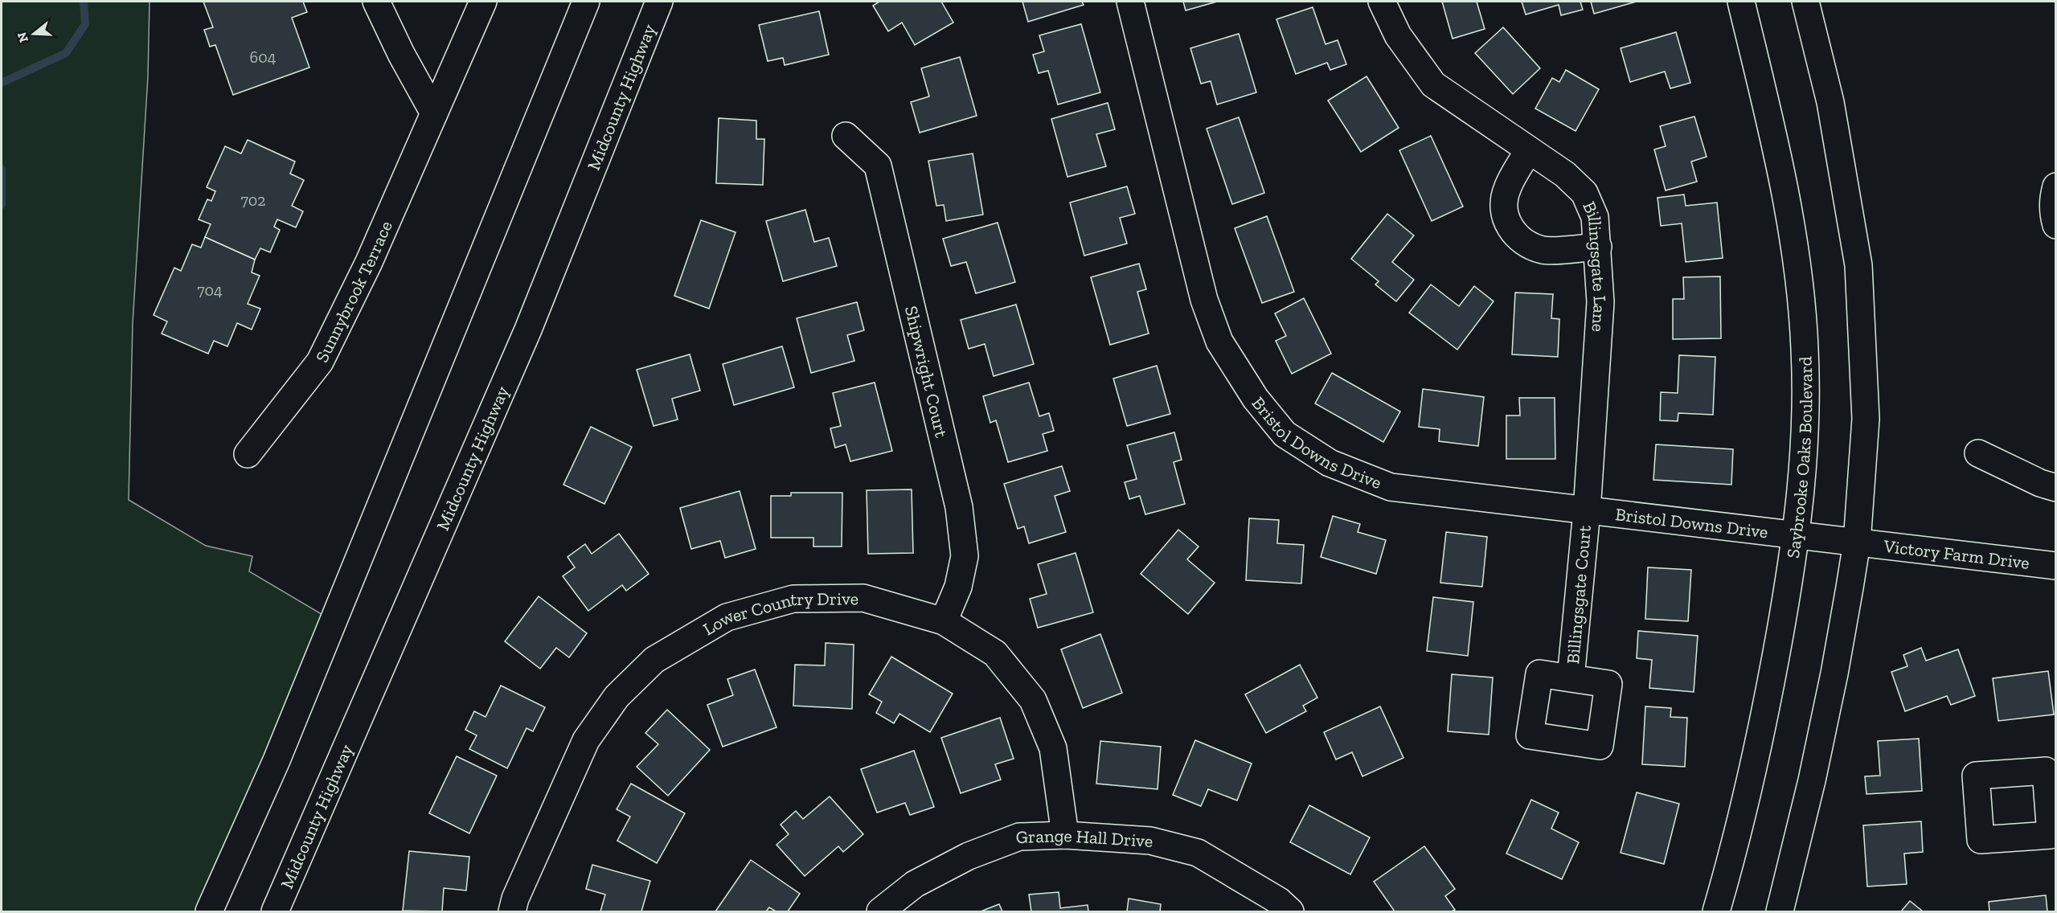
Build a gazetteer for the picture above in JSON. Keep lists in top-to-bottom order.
{
  "streets": {
    "street": [
      "Midcounty Highway",
      "Billingsgate Lane",
      "Sunnybrook Terrace",
      "Shipwright Court",
      "Bristol Downs Drive",
      "Saybrooke Oaks Boulevard",
      "Victory Farm Drive",
      "Billingsgate Court",
      "Lower Country Drive",
      "Grange Hall Drive"
    ]
  },
  "crossings": [
    ["Billingsgate Lane", "Bristol Downs Drive"],
    ["Billingsgate Lane", "Billingsgate Court"],
    ["Shipwright Court", "Lower Country Drive"],
    ["Bristol Downs Drive", "Saybrooke Oaks Boulevard"],
    ["Bristol Downs Drive", "Victory Farm Drive"],
    ["Bristol Downs Drive", "Billingsgate Court"],
    ["Lower Country Drive", "Grange Hall Drive"]
  ],
  "house_numbers": ["604", "702", "704"],
  "north": "left"
}
